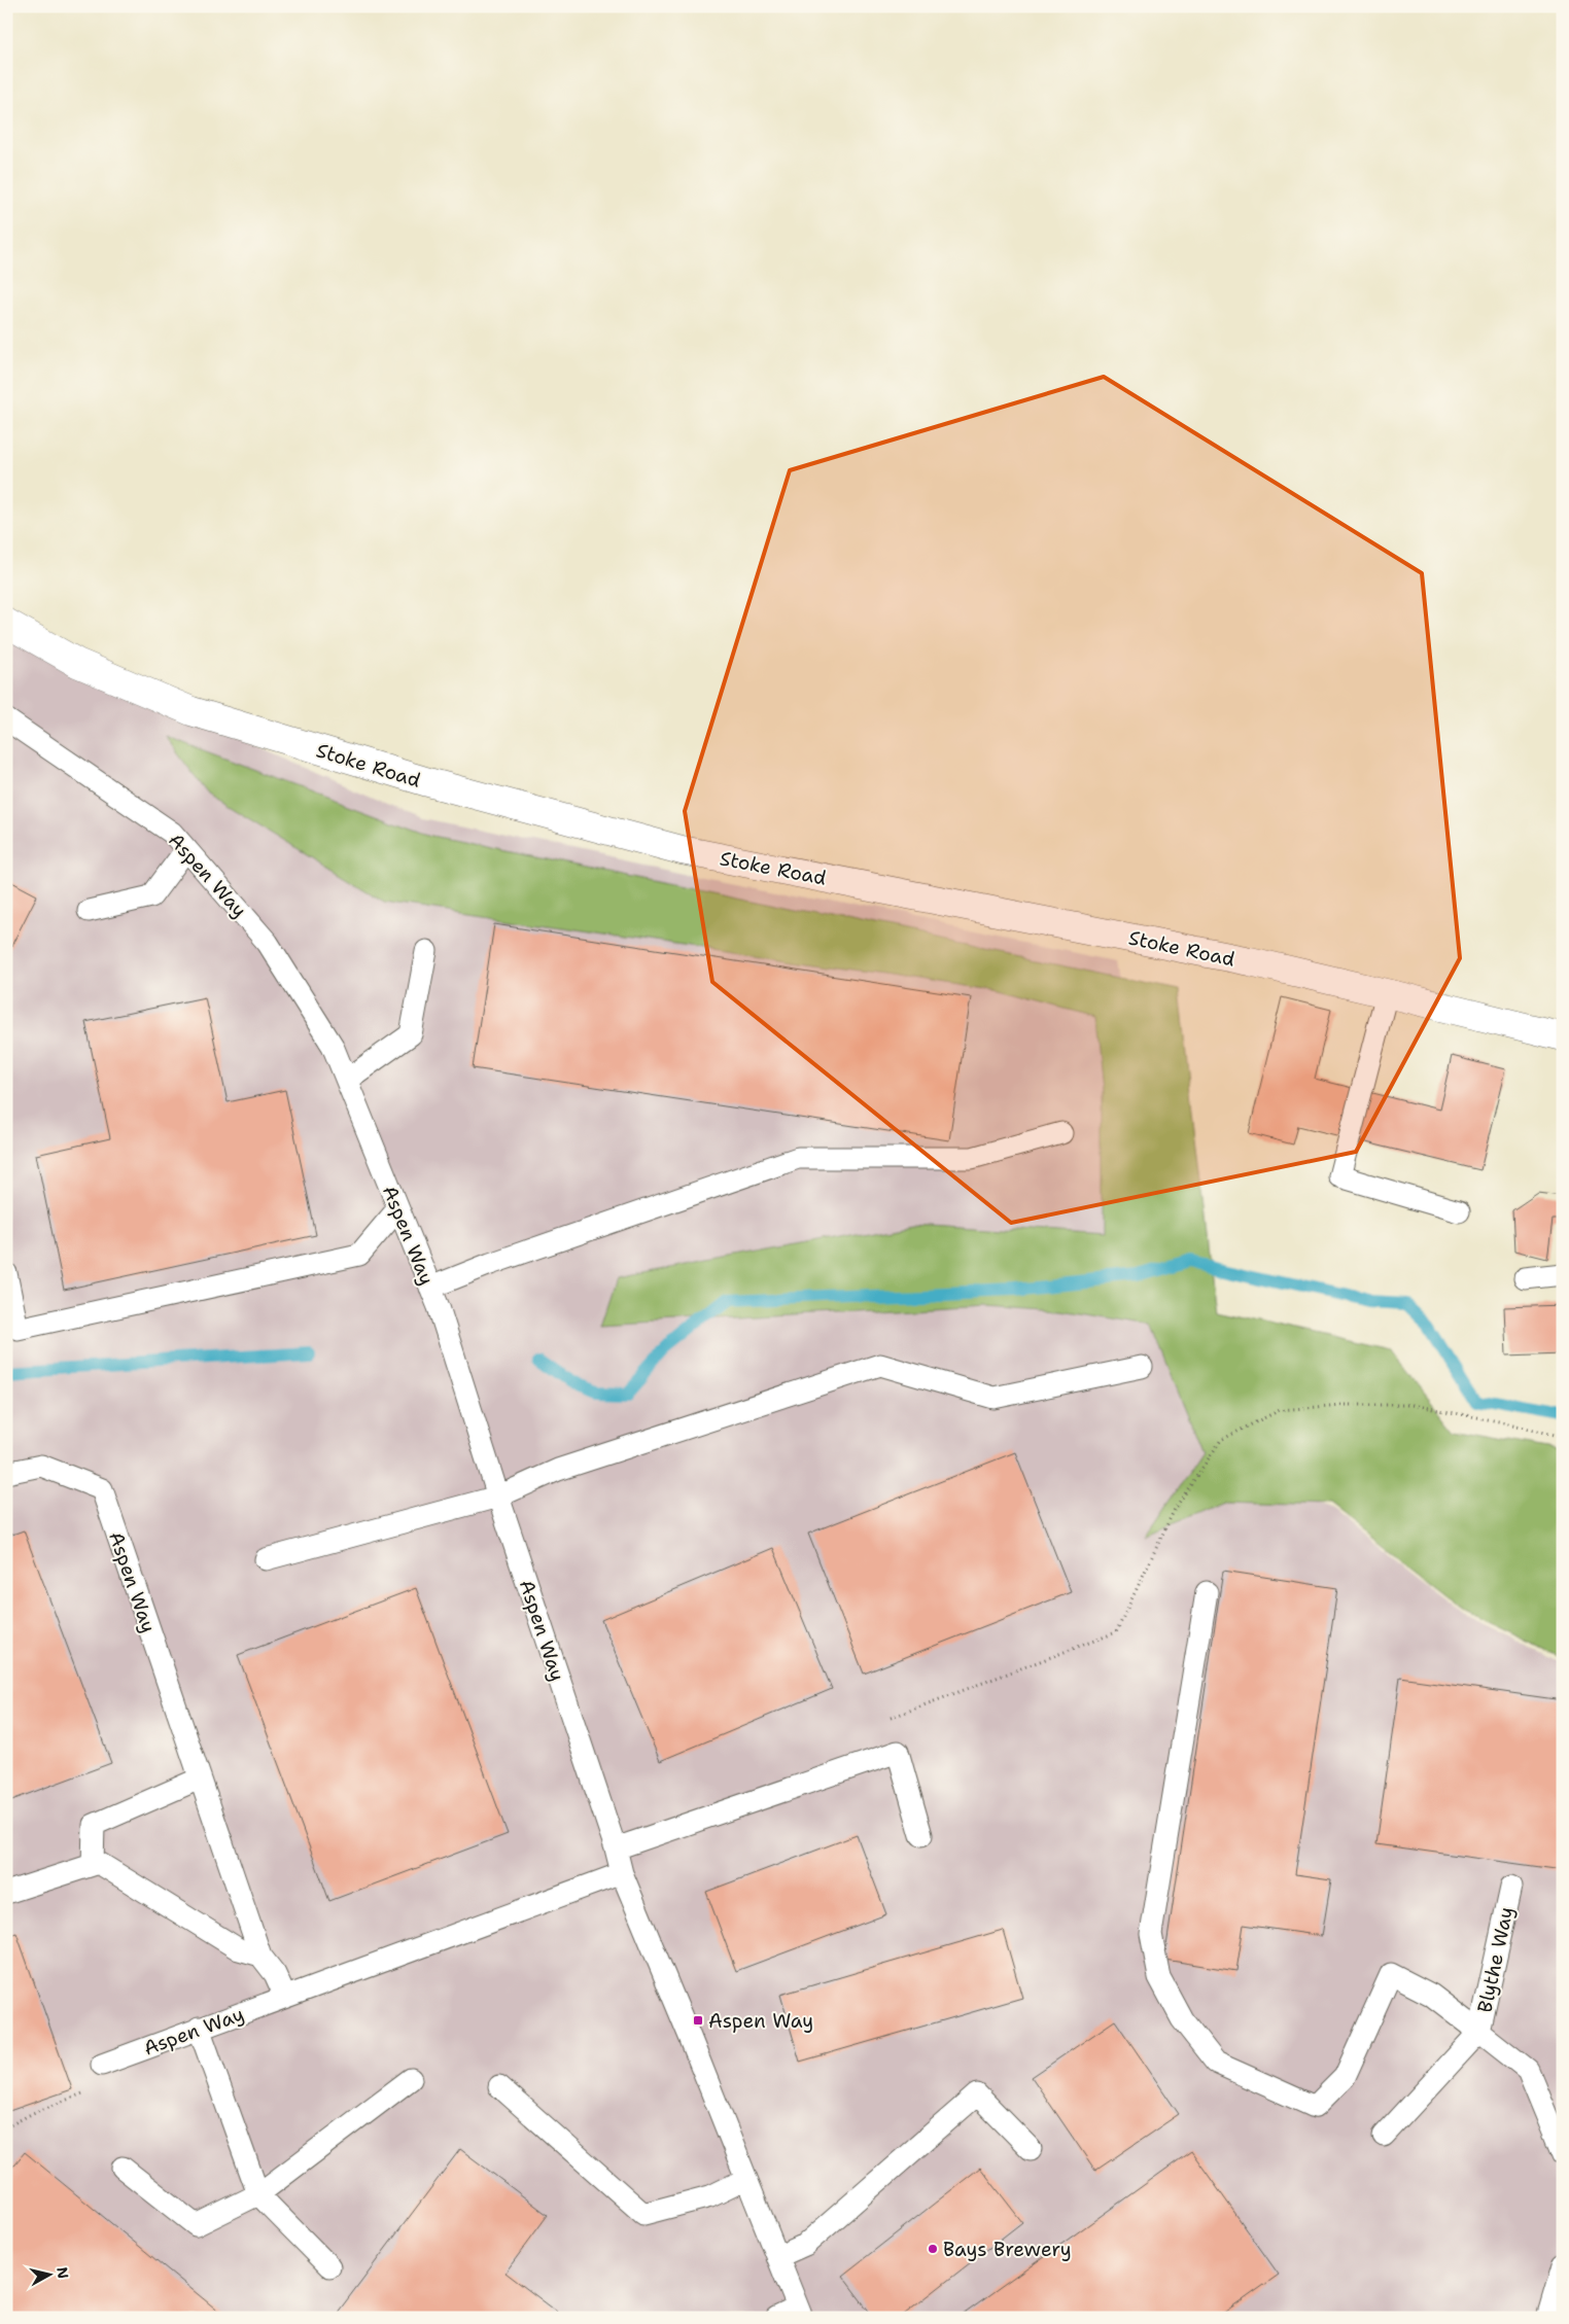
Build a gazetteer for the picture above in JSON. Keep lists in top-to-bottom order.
{
  "streets": {
    "street": ["Stoke Road"],
    "lane": ["Aspen Way", "Blythe Way"]
  },
  "places": {
    "transit": ["Aspen Way"],
    "other": ["Bays Brewery"]
  },
  "north": "right"
}
